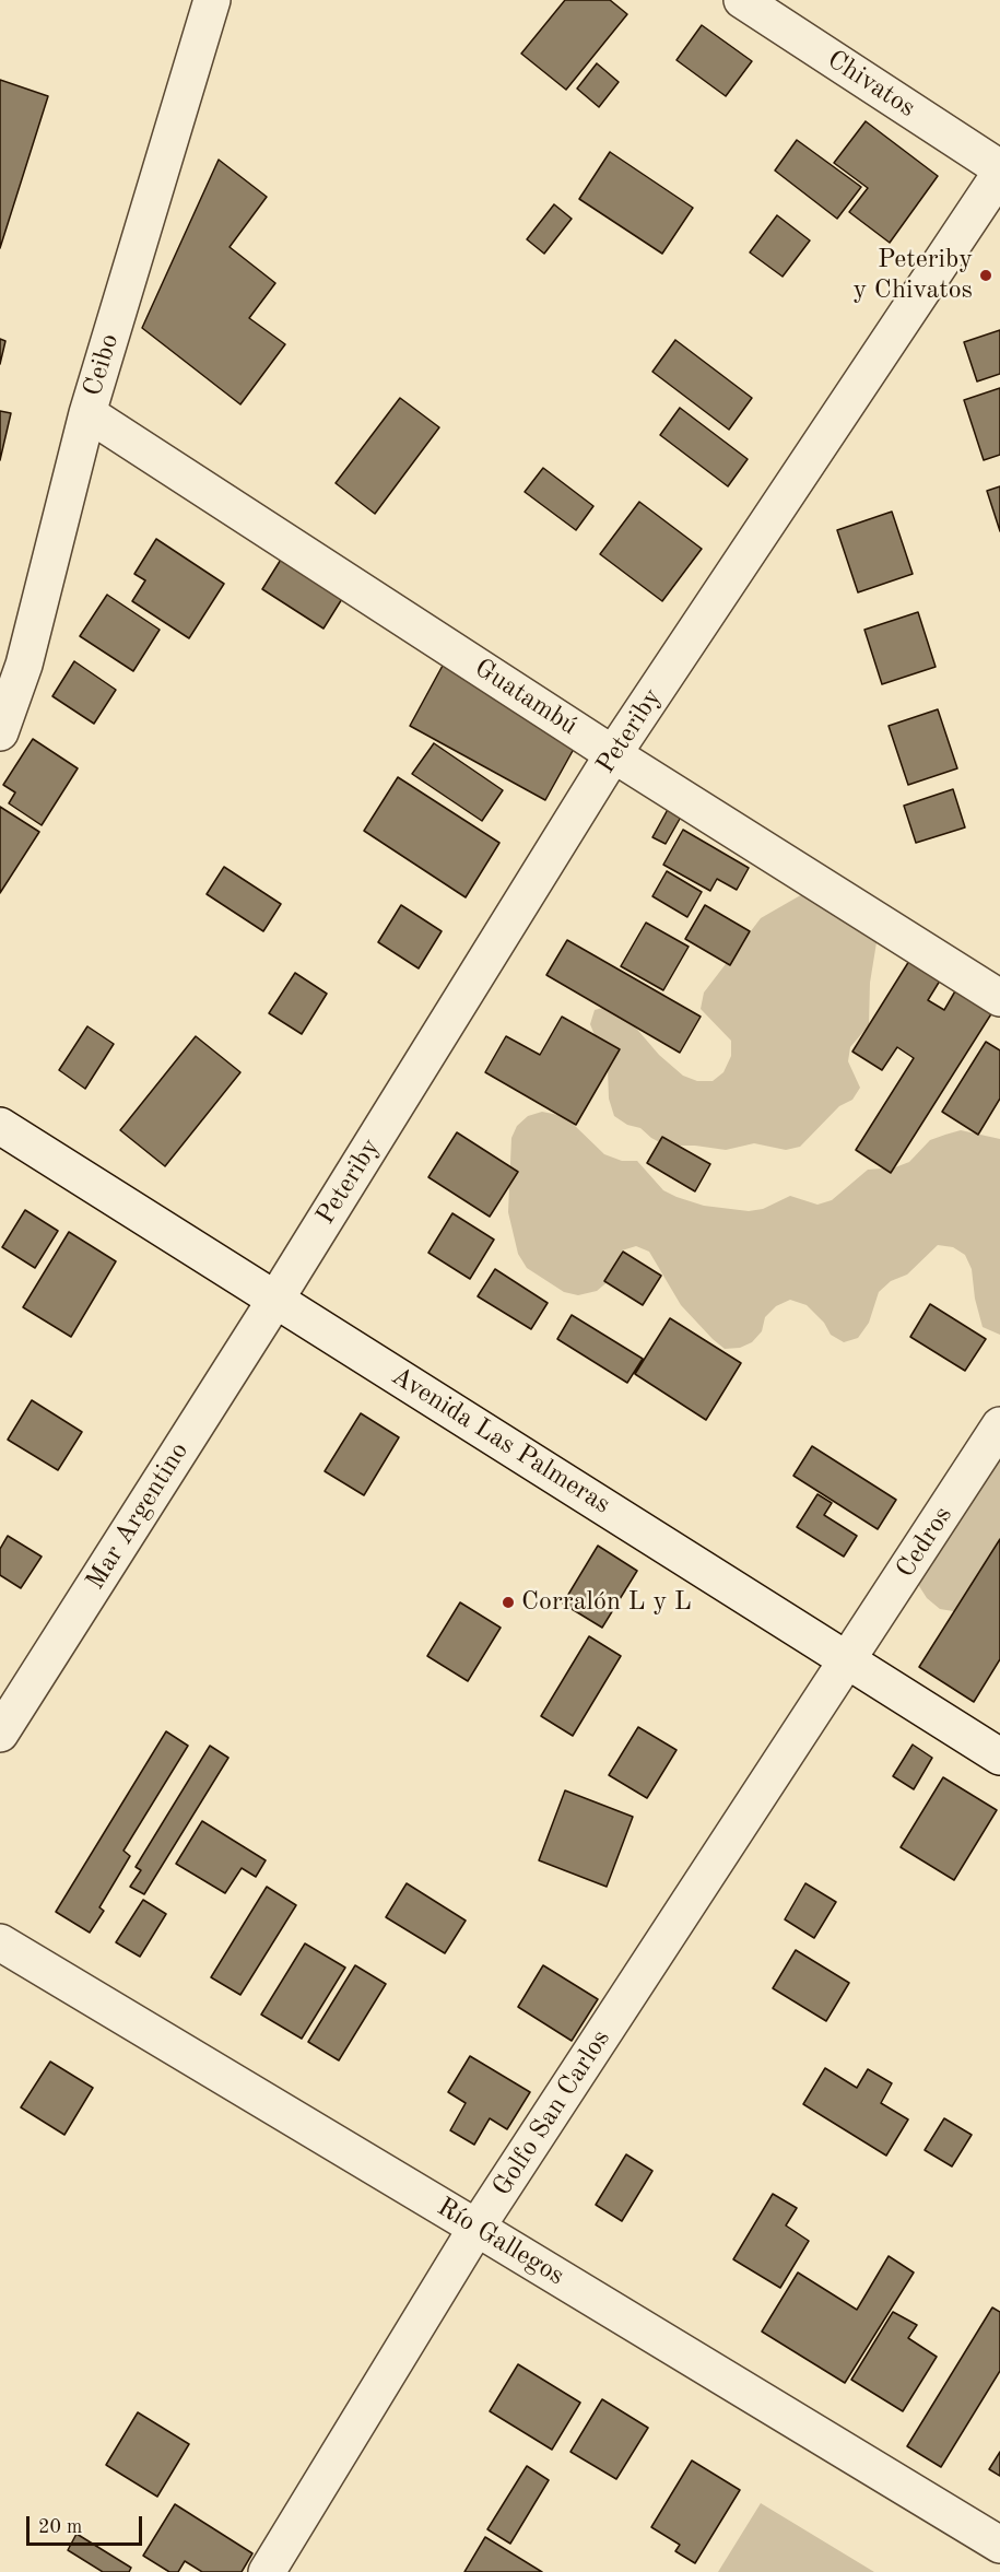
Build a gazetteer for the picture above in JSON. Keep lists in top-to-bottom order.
{
  "streets": {
    "street": [
      "Chivatos",
      "Ceibo",
      "Guatambú",
      "Peteriby",
      "Avenida Las Palmeras",
      "Mar Argentino",
      "Cedros",
      "Golfo San Carlos",
      "Río Gallegos"
    ]
  },
  "crossings": [
    ["Ceibo", "Guatambú"],
    ["Guatambú", "Peteriby"],
    ["Peteriby", "Avenida Las Palmeras"],
    ["Peteriby", "Mar Argentino"],
    ["Avenida Las Palmeras", "Mar Argentino"],
    ["Avenida Las Palmeras", "Cedros"],
    ["Avenida Las Palmeras", "Golfo San Carlos"],
    ["Cedros", "Golfo San Carlos"],
    ["Golfo San Carlos", "Río Gallegos"]
  ],
  "places": ["Peteriby y Chivatos", "Corralón L y L"],
  "scale_bar": "20 m"
}
